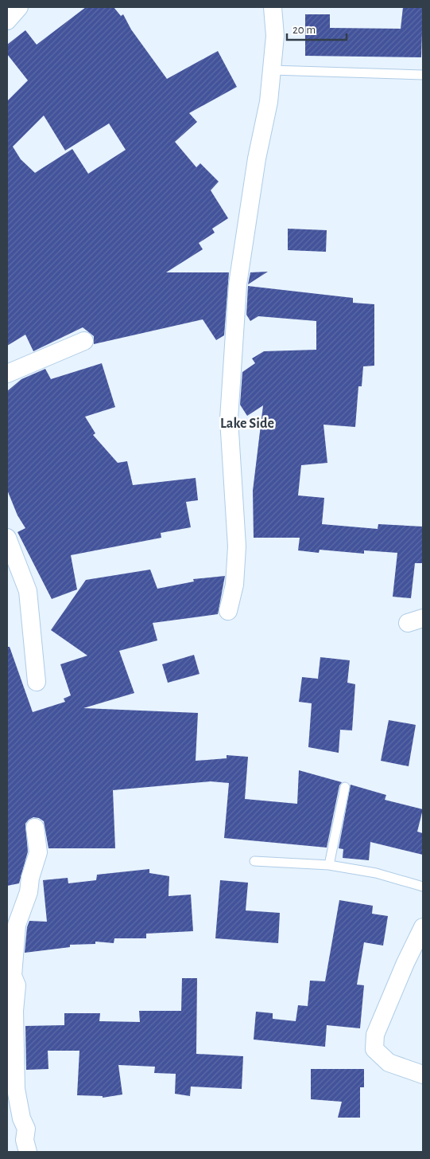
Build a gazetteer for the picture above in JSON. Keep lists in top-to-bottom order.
{
  "districts": ["Lake Side"],
  "scale_bar": "20 m"
}
